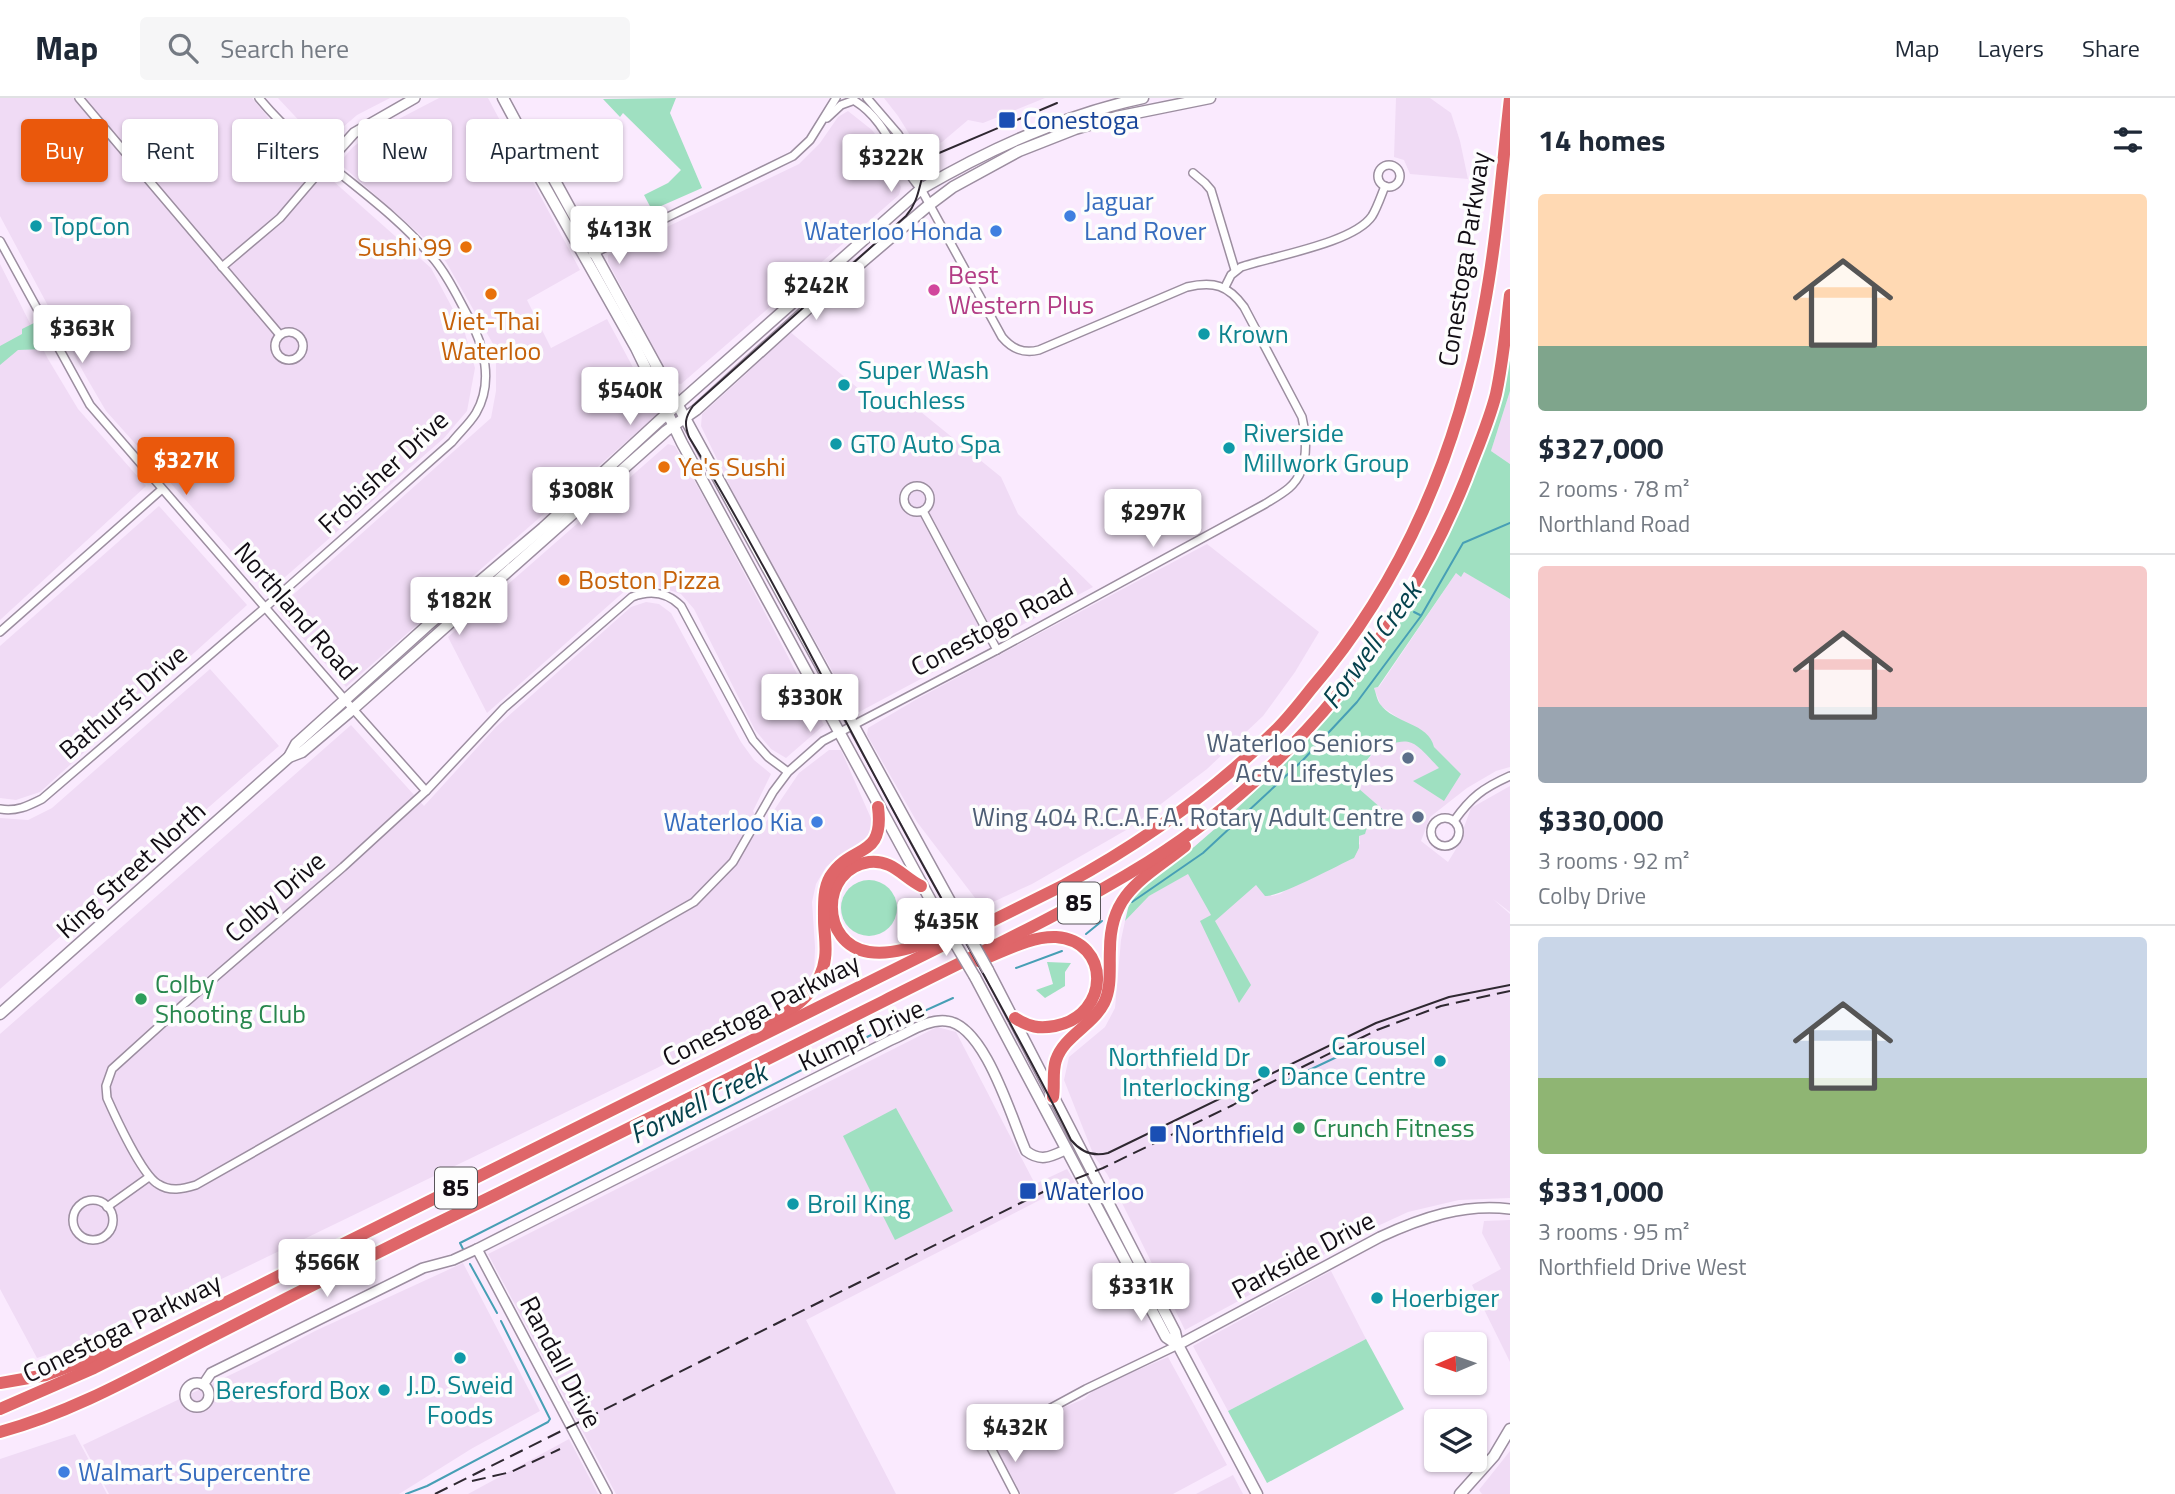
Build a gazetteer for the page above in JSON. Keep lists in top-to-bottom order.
{
  "streets": {
    "highway": ["Conestoga Parkway", "85"],
    "main road": ["King Street North"],
    "street": [
      "Frobisher Drive",
      "Northland Road",
      "Conestogo Road",
      "Bathurst Drive",
      "Colby Drive",
      "Kumpf Drive",
      "Parkside Drive",
      "Randall Drive"
    ]
  },
  "crossings": [
    ["Frobisher Drive", "Northland Road"],
    ["Frobisher Drive", "Bathurst Drive"],
    ["Northland Road", "Bathurst Drive"],
    ["Northland Road", "King Street North"],
    ["Northland Road", "Colby Drive"],
    ["Kumpf Drive", "Randall Drive"]
  ],
  "water": ["Forwell Creek"],
  "places": {
    "transit": ["Conestoga", "Northfield", "Waterloo"],
    "other": [
      "Jaguar Land Rover",
      "TopCon",
      "Waterloo Honda",
      "Sushi 99",
      "Best Western Plus",
      "Viet-Thai Waterloo",
      "Krown",
      "Super Wash Touchless",
      "GTO Auto Spa",
      "Riverside Millwork Group",
      "Ye's Sushi",
      "Boston Pizza",
      "Waterloo Seniors Actv Lifestyles",
      "Wing 404 R.C.A.F.A. Rotary Adult Centre",
      "Waterloo Kia",
      "Colby Shooting Club",
      "Carousel Dance Centre",
      "Northfield Dr Interlocking",
      "Crunch Fitness",
      "Broil King",
      "Hoerbiger",
      "J.D. Sweid Foods",
      "Beresford Box",
      "Walmart Supercentre"
    ]
  },
  "north": "left",
  "page": {
    "header": "Map",
    "search": "Search here",
    "nav": ["Map", "Layers", "Share"],
    "heading": "14 homes",
    "chip": [
      "Buy",
      "Rent",
      "Filters",
      "New",
      "Apartment"
    ],
    "price": [
      "$322K",
      "$413K",
      "$242K",
      "$363K",
      "$540K",
      "$327K",
      "$308K",
      "$297K",
      "$182K",
      "$330K",
      "$435K",
      "$566K",
      "$331K",
      "$432K"
    ],
    "list": [
      {
        "name": "$327,000",
        "note": "2 rooms · 78 m² · Northland Road"
      },
      {
        "name": "$330,000",
        "note": "3 rooms · 92 m² · Colby Drive"
      },
      {
        "name": "$331,000",
        "note": "3 rooms · 95 m² · Northfield Drive West"
      }
    ]
  }
}
